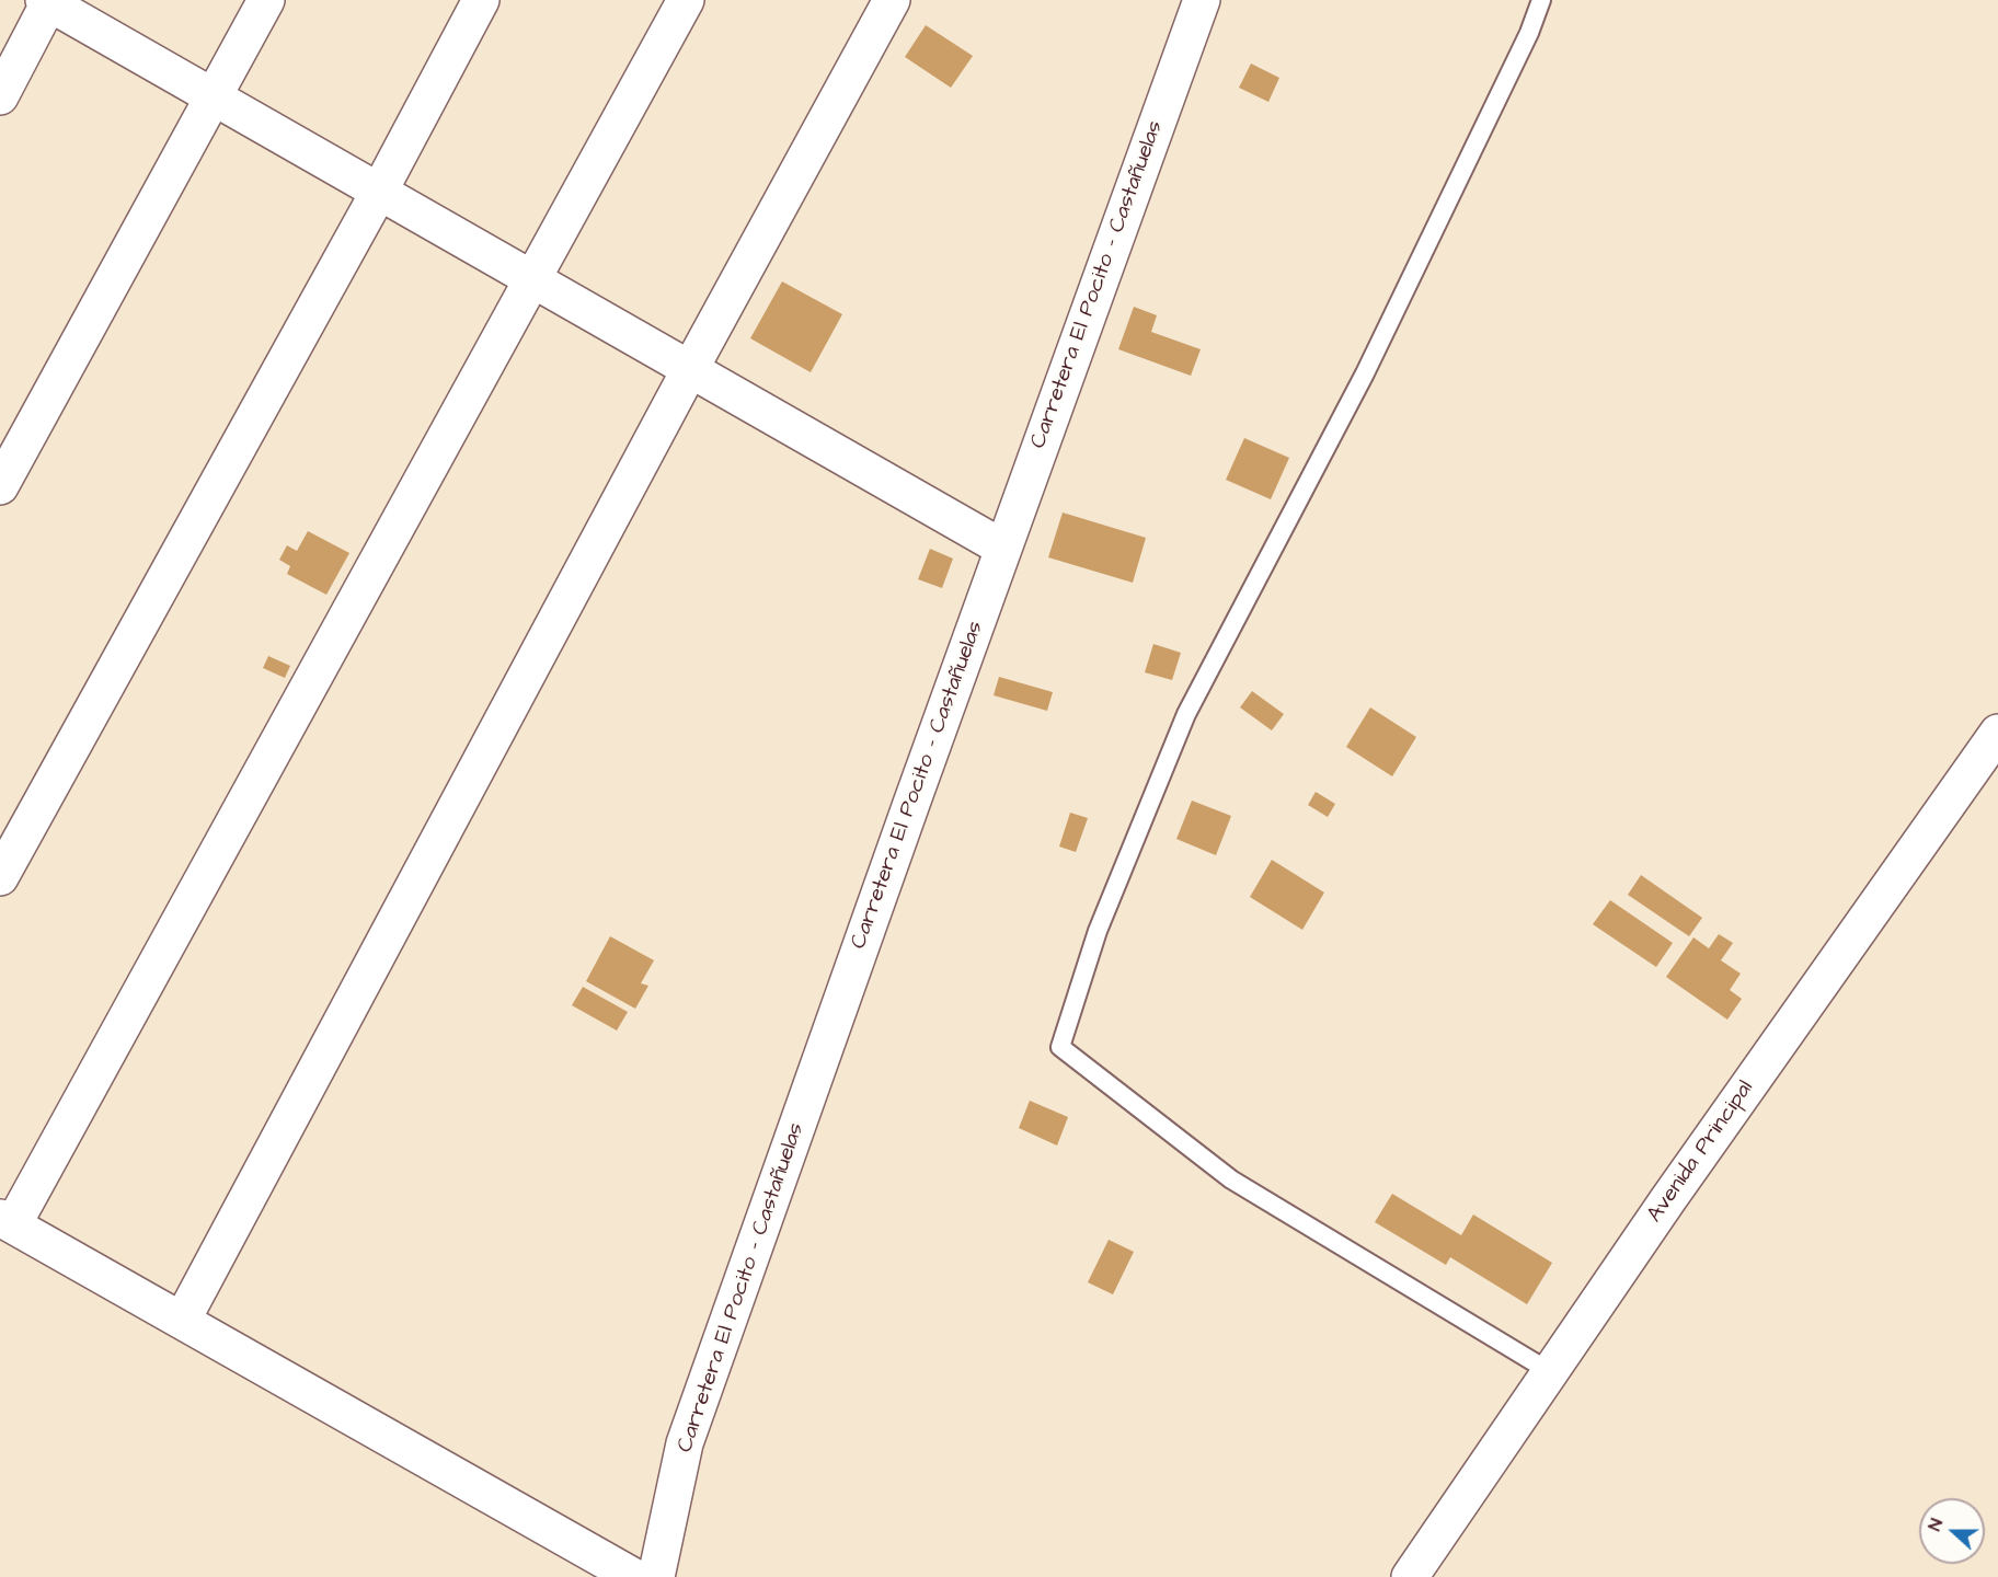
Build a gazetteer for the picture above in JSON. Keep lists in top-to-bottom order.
{
  "streets": {
    "street": ["Carretera El Pocito - Castañuelas", "Avenida Principal"]
  },
  "north": "left"
}
